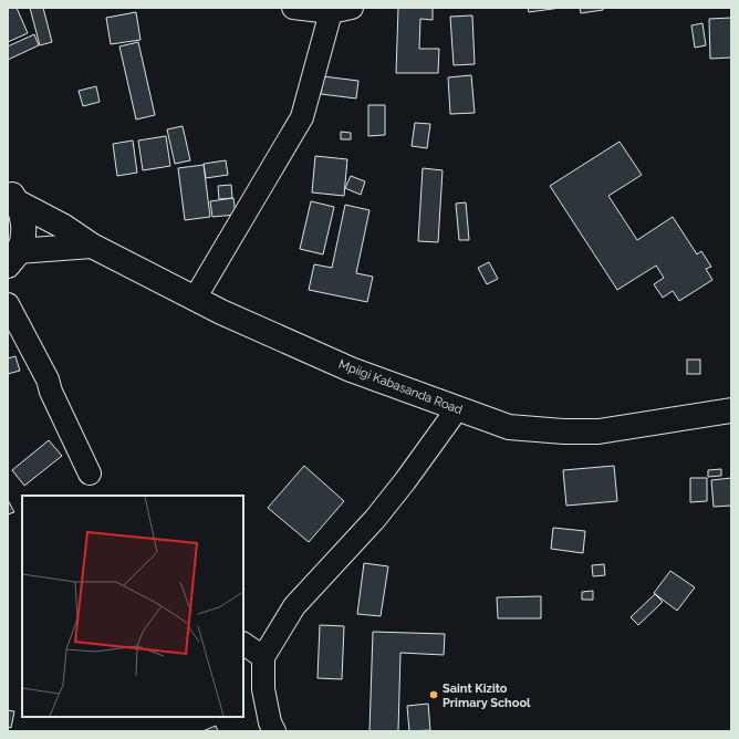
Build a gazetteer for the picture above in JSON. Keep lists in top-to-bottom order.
{
  "streets": {
    "main road": ["Mpiigi Kabasanda Road"]
  },
  "places": ["Saint Kizito Primary School"]
}
